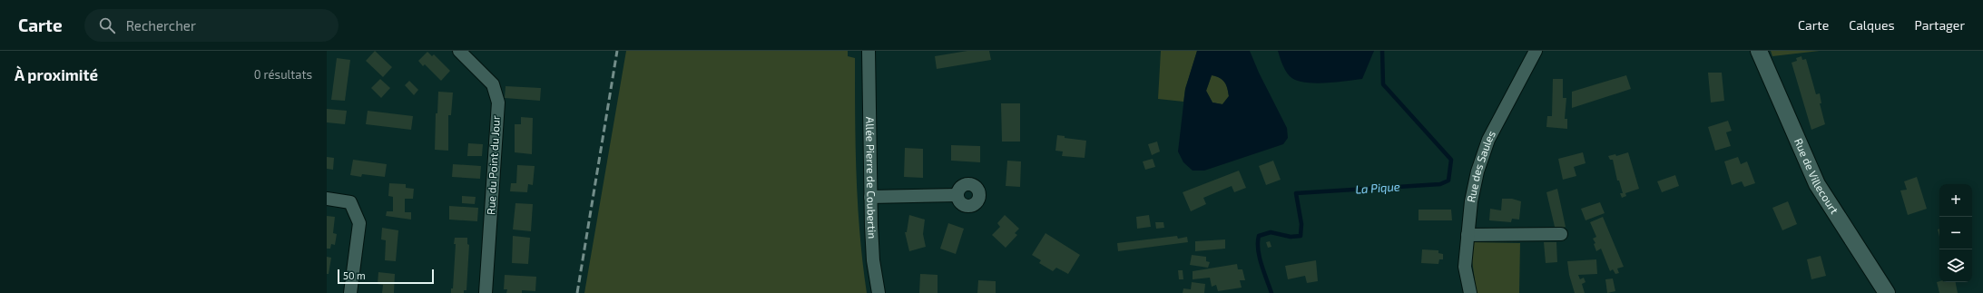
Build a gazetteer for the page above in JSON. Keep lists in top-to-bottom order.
{
  "streets": {
    "street": [
      "Rue du Point du Jour",
      "Rue des Saules",
      "Rue de Villecourt",
      "Allée Pierre de Coubertin"
    ]
  },
  "water": ["La Pique"],
  "scale_bar": "50 m",
  "page": {
    "header": "Carte",
    "search": "Rechercher",
    "nav": ["Carte", "Calques", "Partager"],
    "heading": ["À proximité", "0 résultats"],
    "map_buttons": ["+", "−"],
    "scale": "50 m"
  }
}
